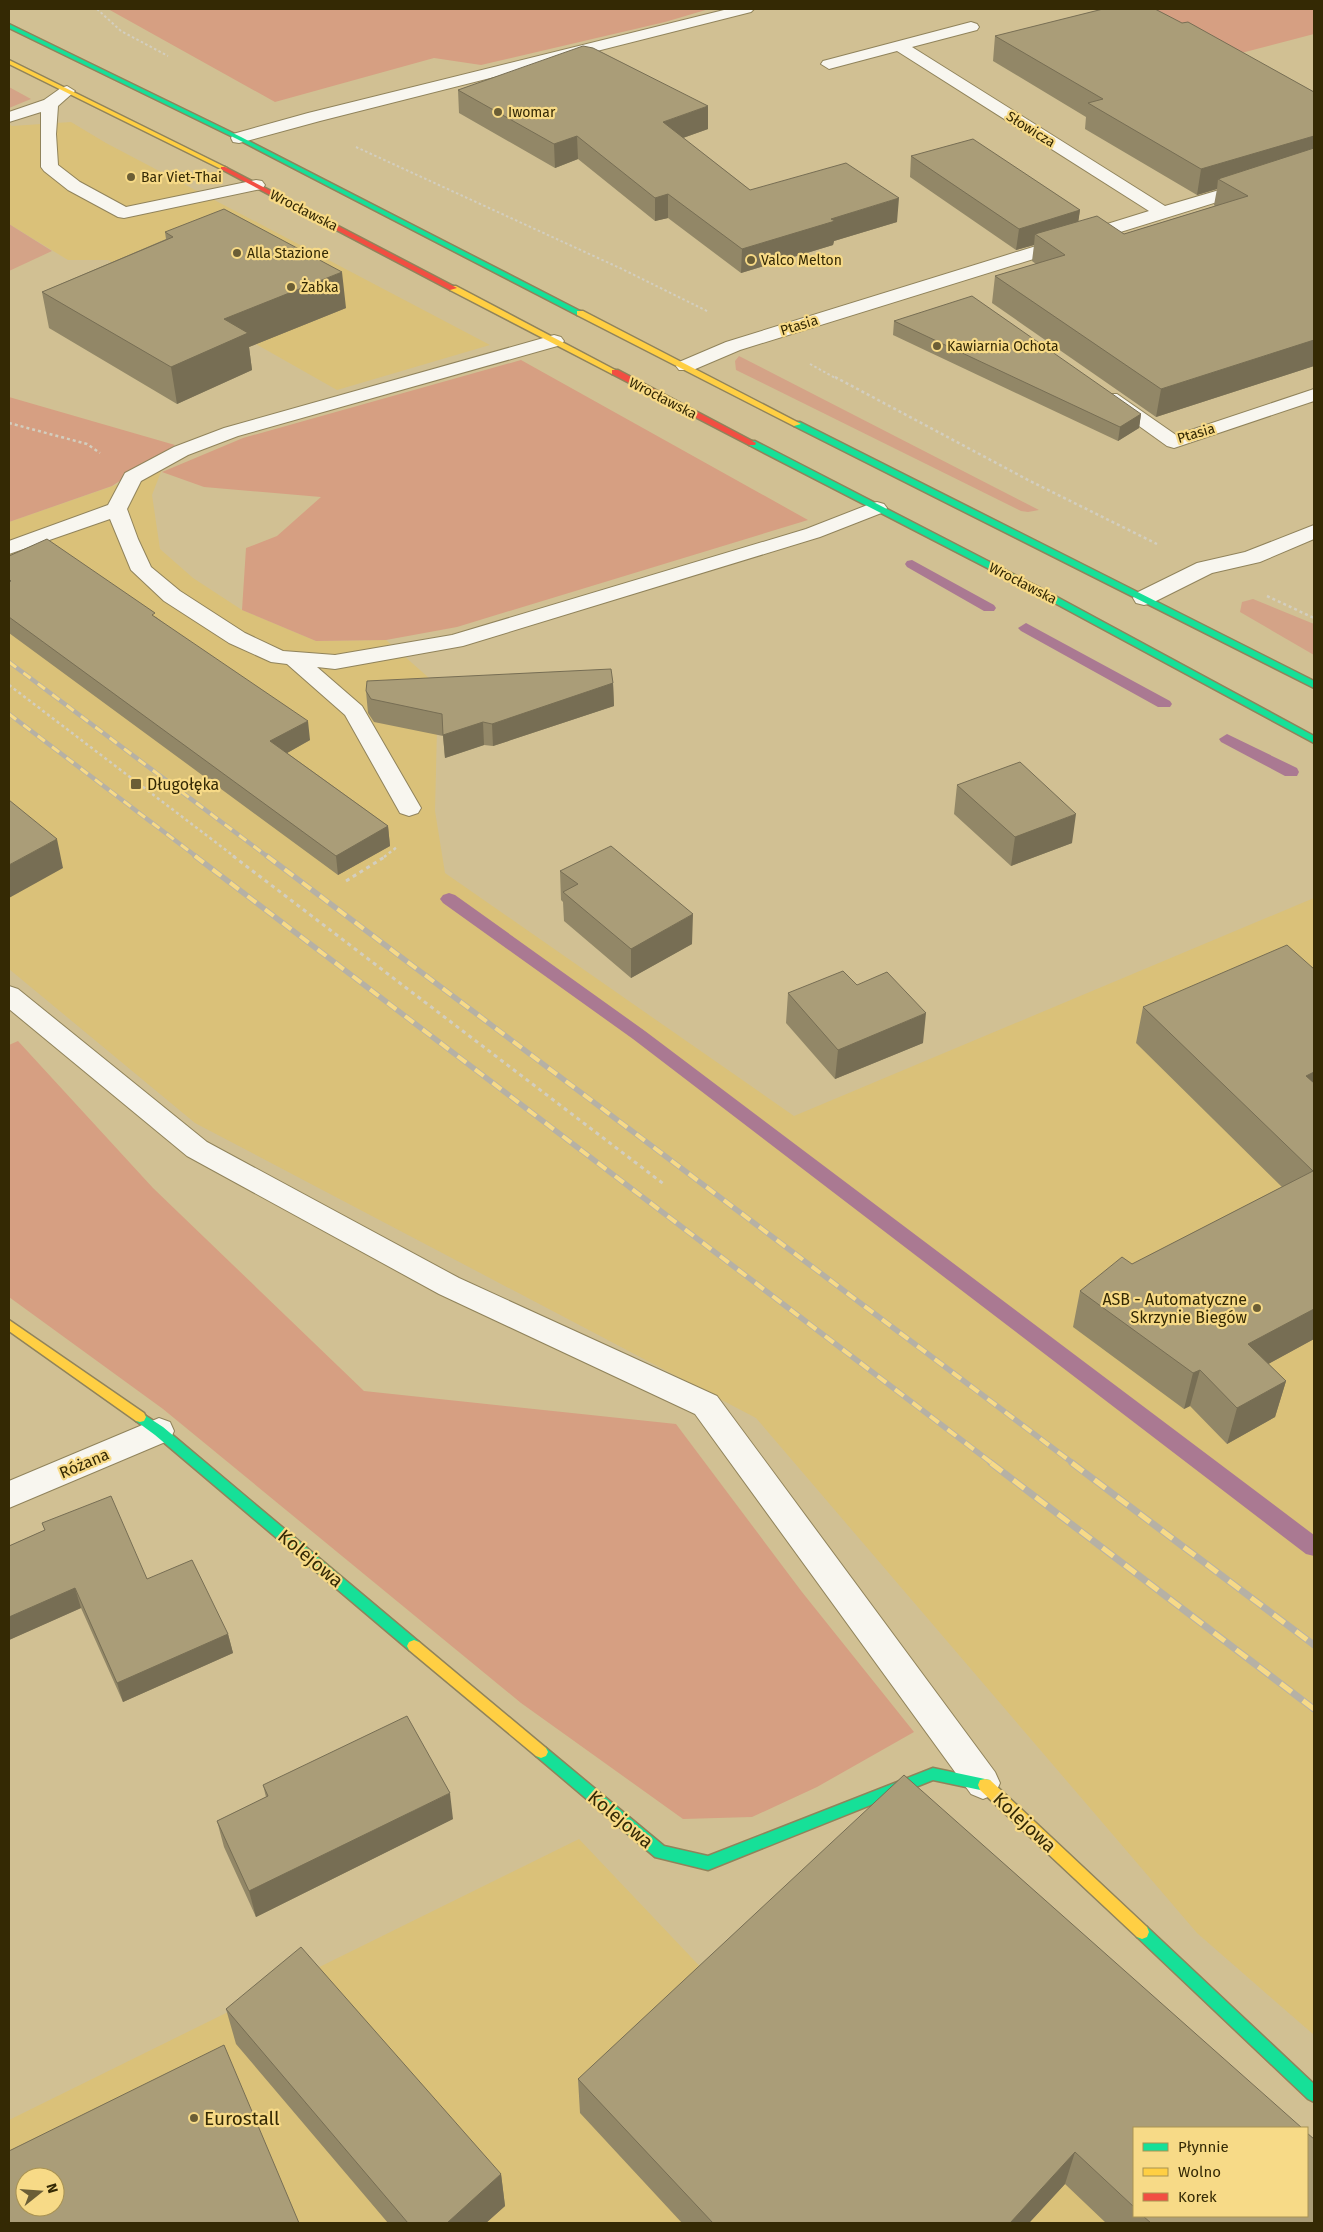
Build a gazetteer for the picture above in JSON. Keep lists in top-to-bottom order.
{
  "streets": {
    "main road": ["Wrocławska", "Kolejowa"],
    "street": ["Słowicza", "Ptasia", "Różana"]
  },
  "crossings": [
    ["Słowicza", "Ptasia"],
    ["Różana", "Kolejowa"]
  ],
  "places": {
    "other": [
      "Iwomar",
      "Bar Viet-Thai",
      "Alla Stazione",
      "Valco Melton",
      "Żabka",
      "Kawiarnia Ochota",
      "ASB - Automatyczne Skrzynie Biegów",
      "Eurostall"
    ],
    "transit": ["Długołęka"]
  },
  "legend": ["Płynnie", "Wolno", "Korek"],
  "north": "right"
}
